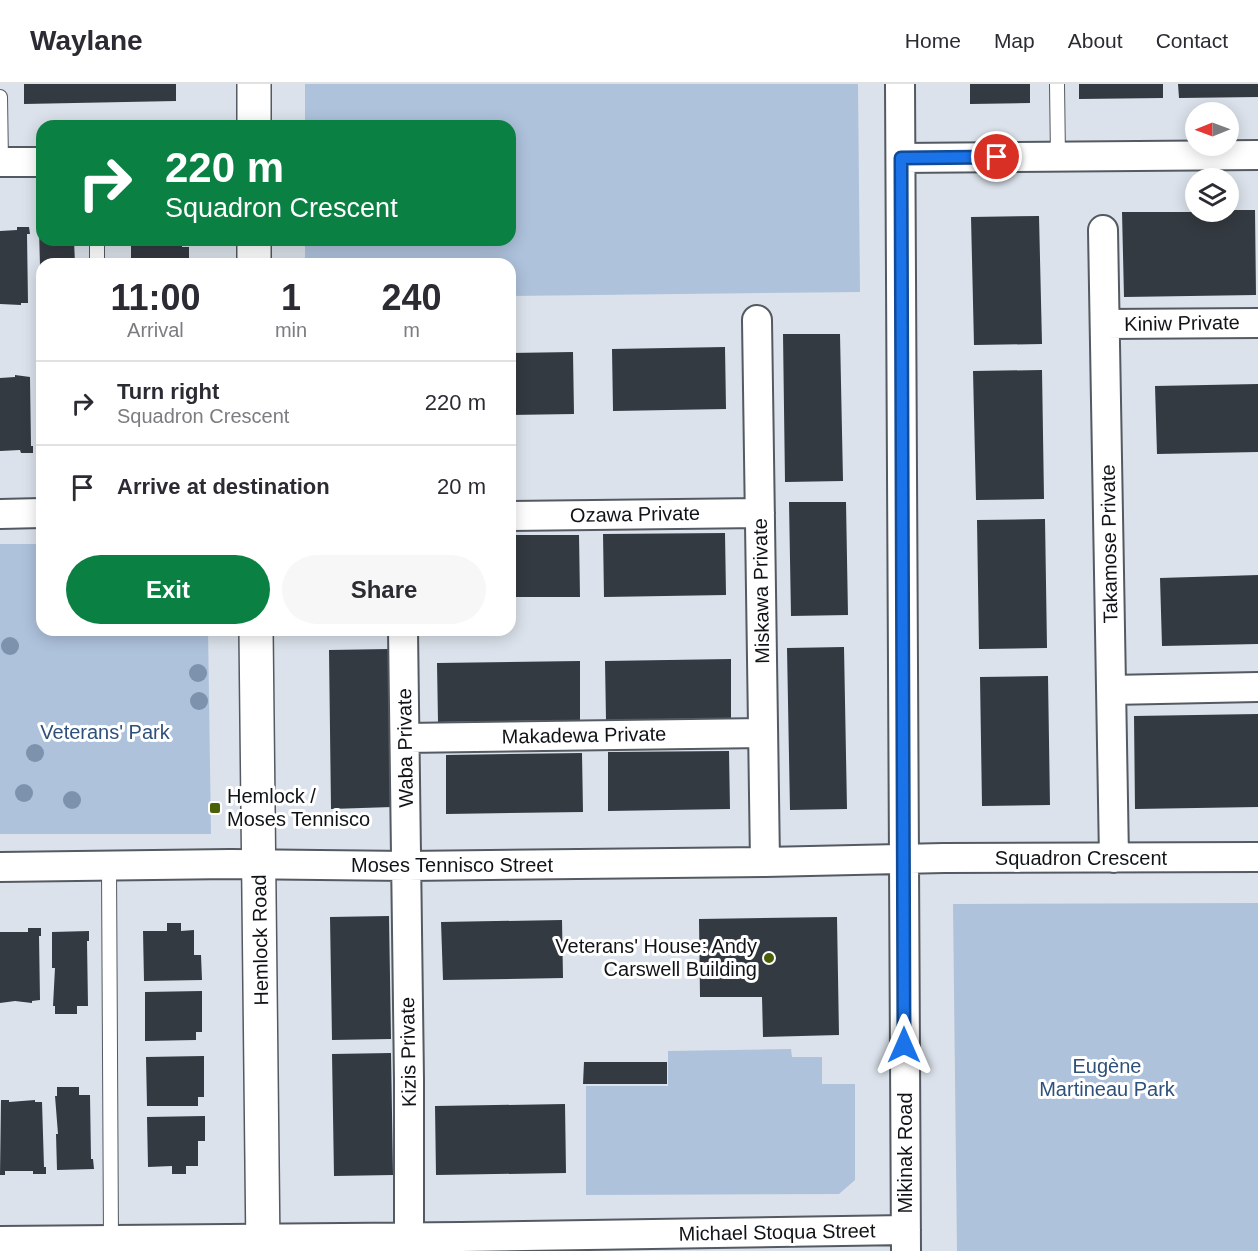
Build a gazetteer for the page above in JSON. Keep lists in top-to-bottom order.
{
  "streets": {
    "street": [
      "Kiniw Private",
      "Ozawa Private",
      "Takamose Private",
      "Miskawa Private",
      "Makadewa Private",
      "Waba Private",
      "Squadron Crescent",
      "Moses Tennisco Street",
      "Hemlock Road",
      "Kizis Private",
      "Mikinak Road",
      "Michael Stoqua Street"
    ]
  },
  "crossings": [
    ["Kiniw Private", "Takamose Private"],
    ["Ozawa Private", "Miskawa Private"],
    ["Takamose Private", "Squadron Crescent"],
    ["Miskawa Private", "Makadewa Private"],
    ["Miskawa Private", "Moses Tennisco Street"],
    ["Makadewa Private", "Waba Private"],
    ["Waba Private", "Moses Tennisco Street"],
    ["Waba Private", "Kizis Private"],
    ["Squadron Crescent", "Moses Tennisco Street"],
    ["Squadron Crescent", "Mikinak Road"],
    ["Moses Tennisco Street", "Hemlock Road"],
    ["Moses Tennisco Street", "Kizis Private"],
    ["Moses Tennisco Street", "Mikinak Road"],
    ["Hemlock Road", "Michael Stoqua Street"],
    ["Kizis Private", "Michael Stoqua Street"],
    ["Mikinak Road", "Michael Stoqua Street"]
  ],
  "parks": ["Veterans' Park", "Eugène Martineau Park"],
  "places": {
    "transit": ["Hemlock / Moses Tennisco"],
    "other": ["Veterans' House: Andy Carswell Building"]
  },
  "north": "left",
  "page": {
    "header": "Waylane",
    "nav": [
      "Home",
      "Map",
      "About",
      "Contact"
    ],
    "turn": ["220 m", "Squadron Crescent"],
    "eta": [
      "11:00",
      "Arrival",
      "1",
      "min",
      "240",
      "m"
    ],
    "list": [
      {
        "name": "Turn right",
        "note": "Squadron Crescent",
        "value": "220 m"
      },
      {
        "name": "Arrive at destination",
        "value": "20 m"
      }
    ],
    "buttons": ["Exit", "Share"]
  }
}
